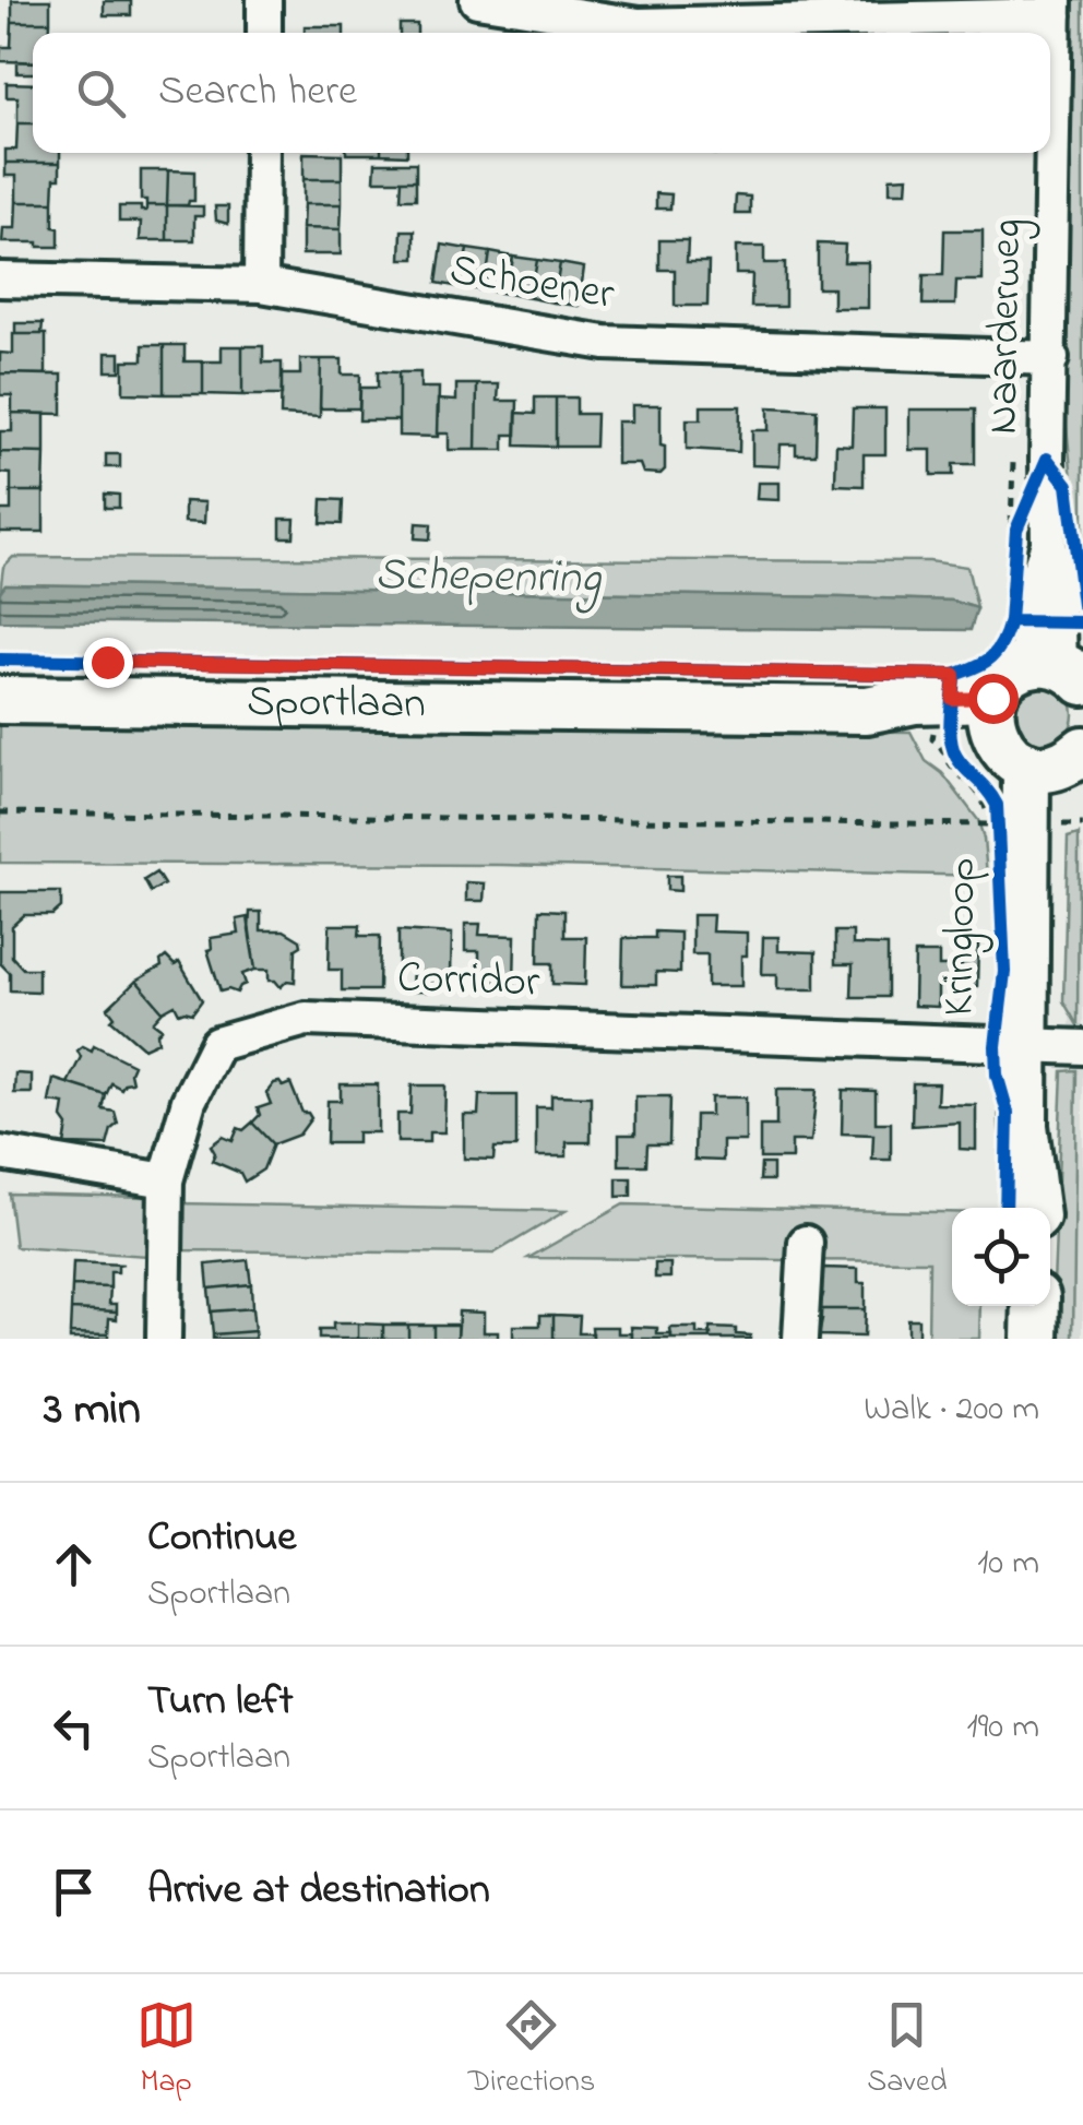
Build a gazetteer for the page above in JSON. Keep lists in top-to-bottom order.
{
  "streets": {
    "street": [
      "Schoener",
      "Naarderweg",
      "Sportlaan",
      "Kringloop",
      "Corridor"
    ]
  },
  "crossings": [
    ["Schoener", "Naarderweg"],
    ["Sportlaan", "Kringloop"],
    ["Kringloop", "Corridor"]
  ],
  "water": ["Schepenring"],
  "page": {
    "search": "Search here",
    "heading": ["3 min", "Walk · 200 m"],
    "list": [
      ["Continue", "Sportlaan", "10 m"],
      ["Turn left", "Sportlaan", "190 m"],
      "Arrive at destination"
    ],
    "nav": ["Map", "Directions", "Saved"]
  }
}
